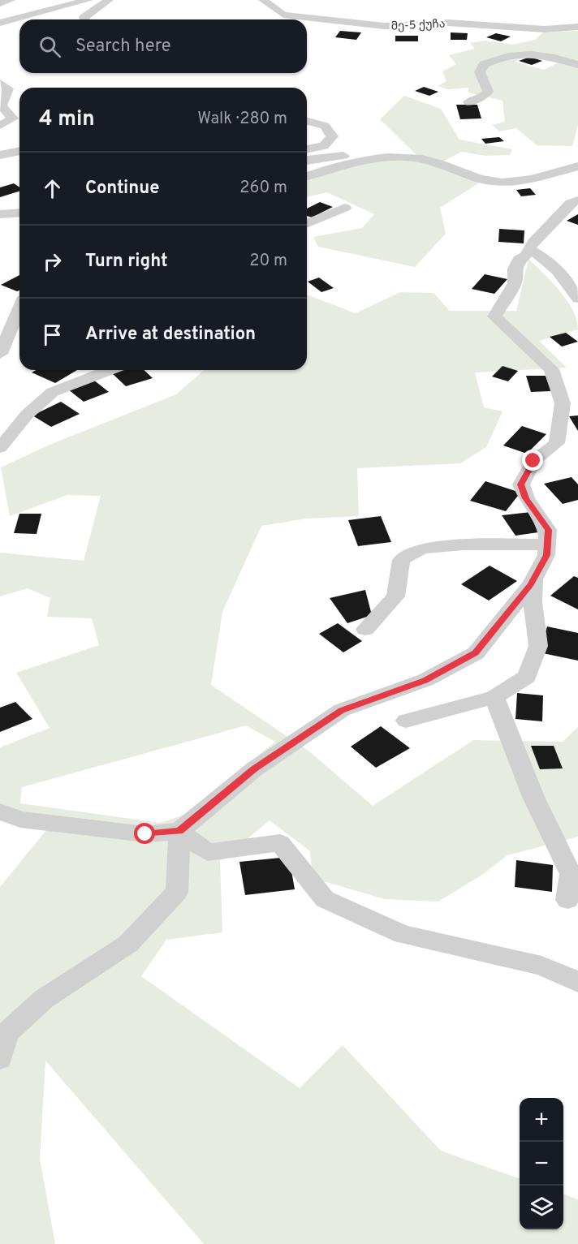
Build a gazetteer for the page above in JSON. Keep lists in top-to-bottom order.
{
  "streets": {
    "street": ["მე-5 ქუჩა"]
  },
  "page": {
    "search": "Search here",
    "heading": ["4 min", "Walk · 280 m"],
    "list": [
      ["Continue", "260 m"],
      ["Turn right", "20 m"],
      "Arrive at destination"
    ],
    "map_buttons": ["+", "−"]
  }
}
